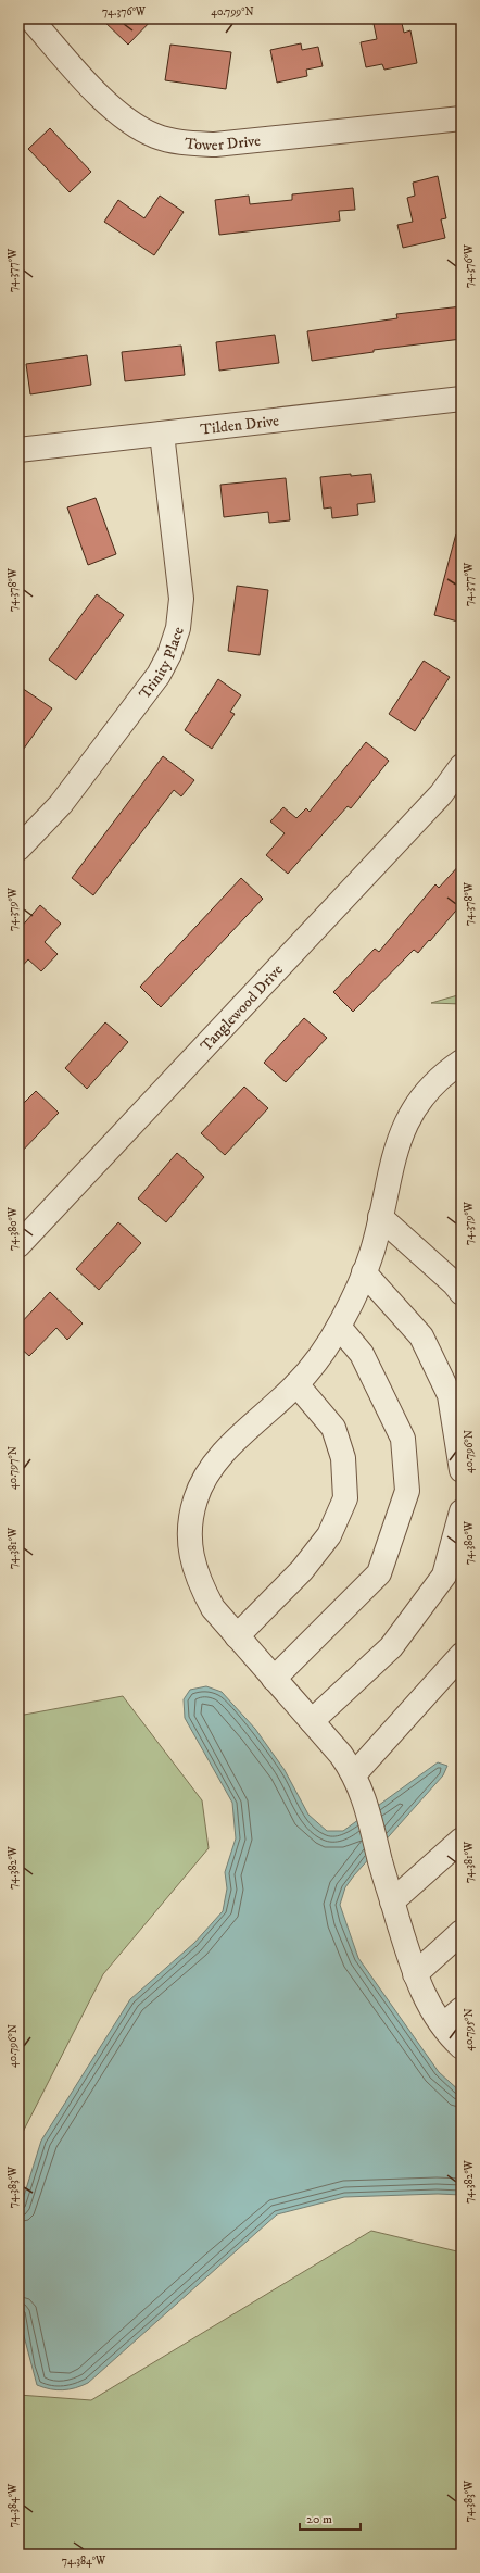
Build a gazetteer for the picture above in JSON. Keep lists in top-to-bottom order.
{
  "streets": {
    "street": [
      "Tower Drive",
      "Tilden Drive",
      "Trinity Place",
      "Tanglewood Drive"
    ]
  },
  "crossings": [
    ["Tilden Drive", "Trinity Place"]
  ],
  "scale_bar": "20 m",
  "coordinates": [
    "74.376°W",
    "40.799°N",
    "74.377°W",
    "74.378°W",
    "74.379°W",
    "74.380°W",
    "40.796°N",
    "40.797°N",
    "74.381°W",
    "74.382°W",
    "40.795°N",
    "74.383°W",
    "74.384°W"
  ]
}
